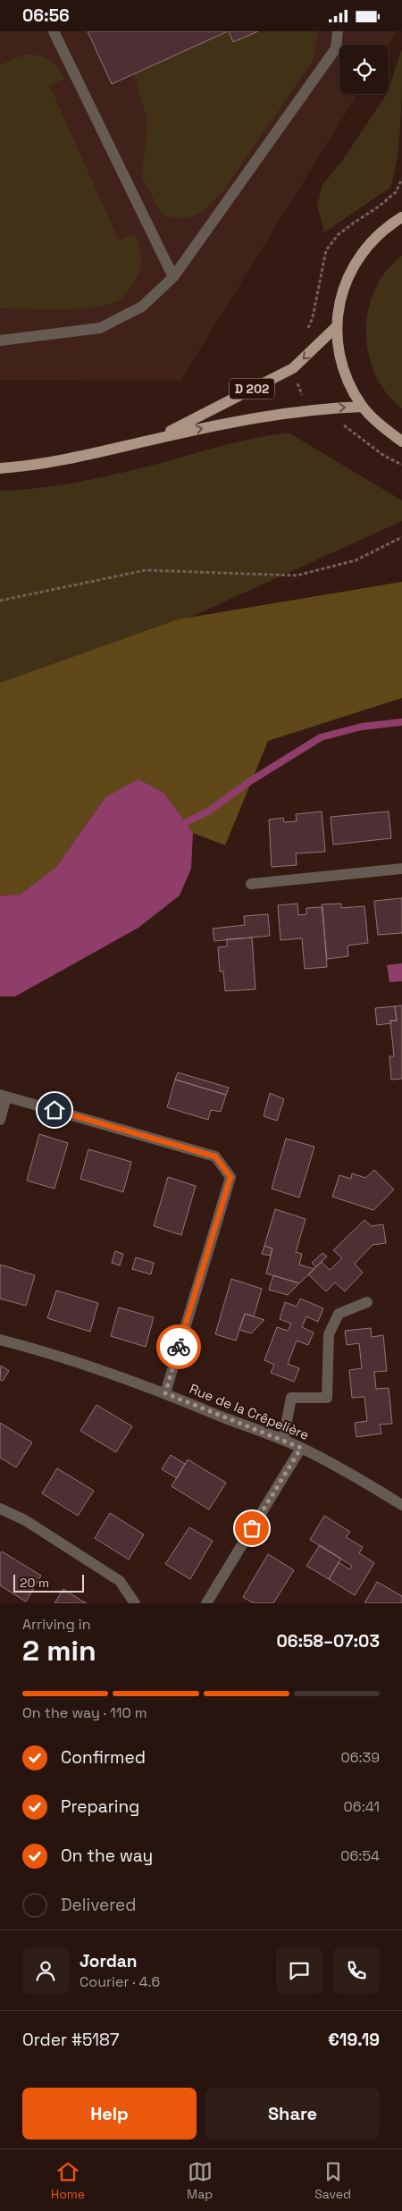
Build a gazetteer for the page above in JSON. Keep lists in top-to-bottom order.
{
  "streets": {
    "main road": ["D 202"],
    "street": ["Rue de la Crêpelière"]
  },
  "scale_bar": "20 m",
  "page": {
    "status": "06:56",
    "scale": "20 m",
    "heading": ["2 min", "Arriving in", "06:58–07:03"],
    "panel": [
      "Jordan",
      "Courier · 4.6",
      "Order #5187",
      "€19.19"
    ],
    "bar": "On the way · 110 m",
    "list": [
      ["Confirmed", "06:39"],
      ["Preparing", "06:41"],
      ["On the way", "06:54"],
      "Delivered"
    ],
    "buttons": ["Help", "Share"],
    "tabs": ["Home", "Map", "Saved"]
  }
}
